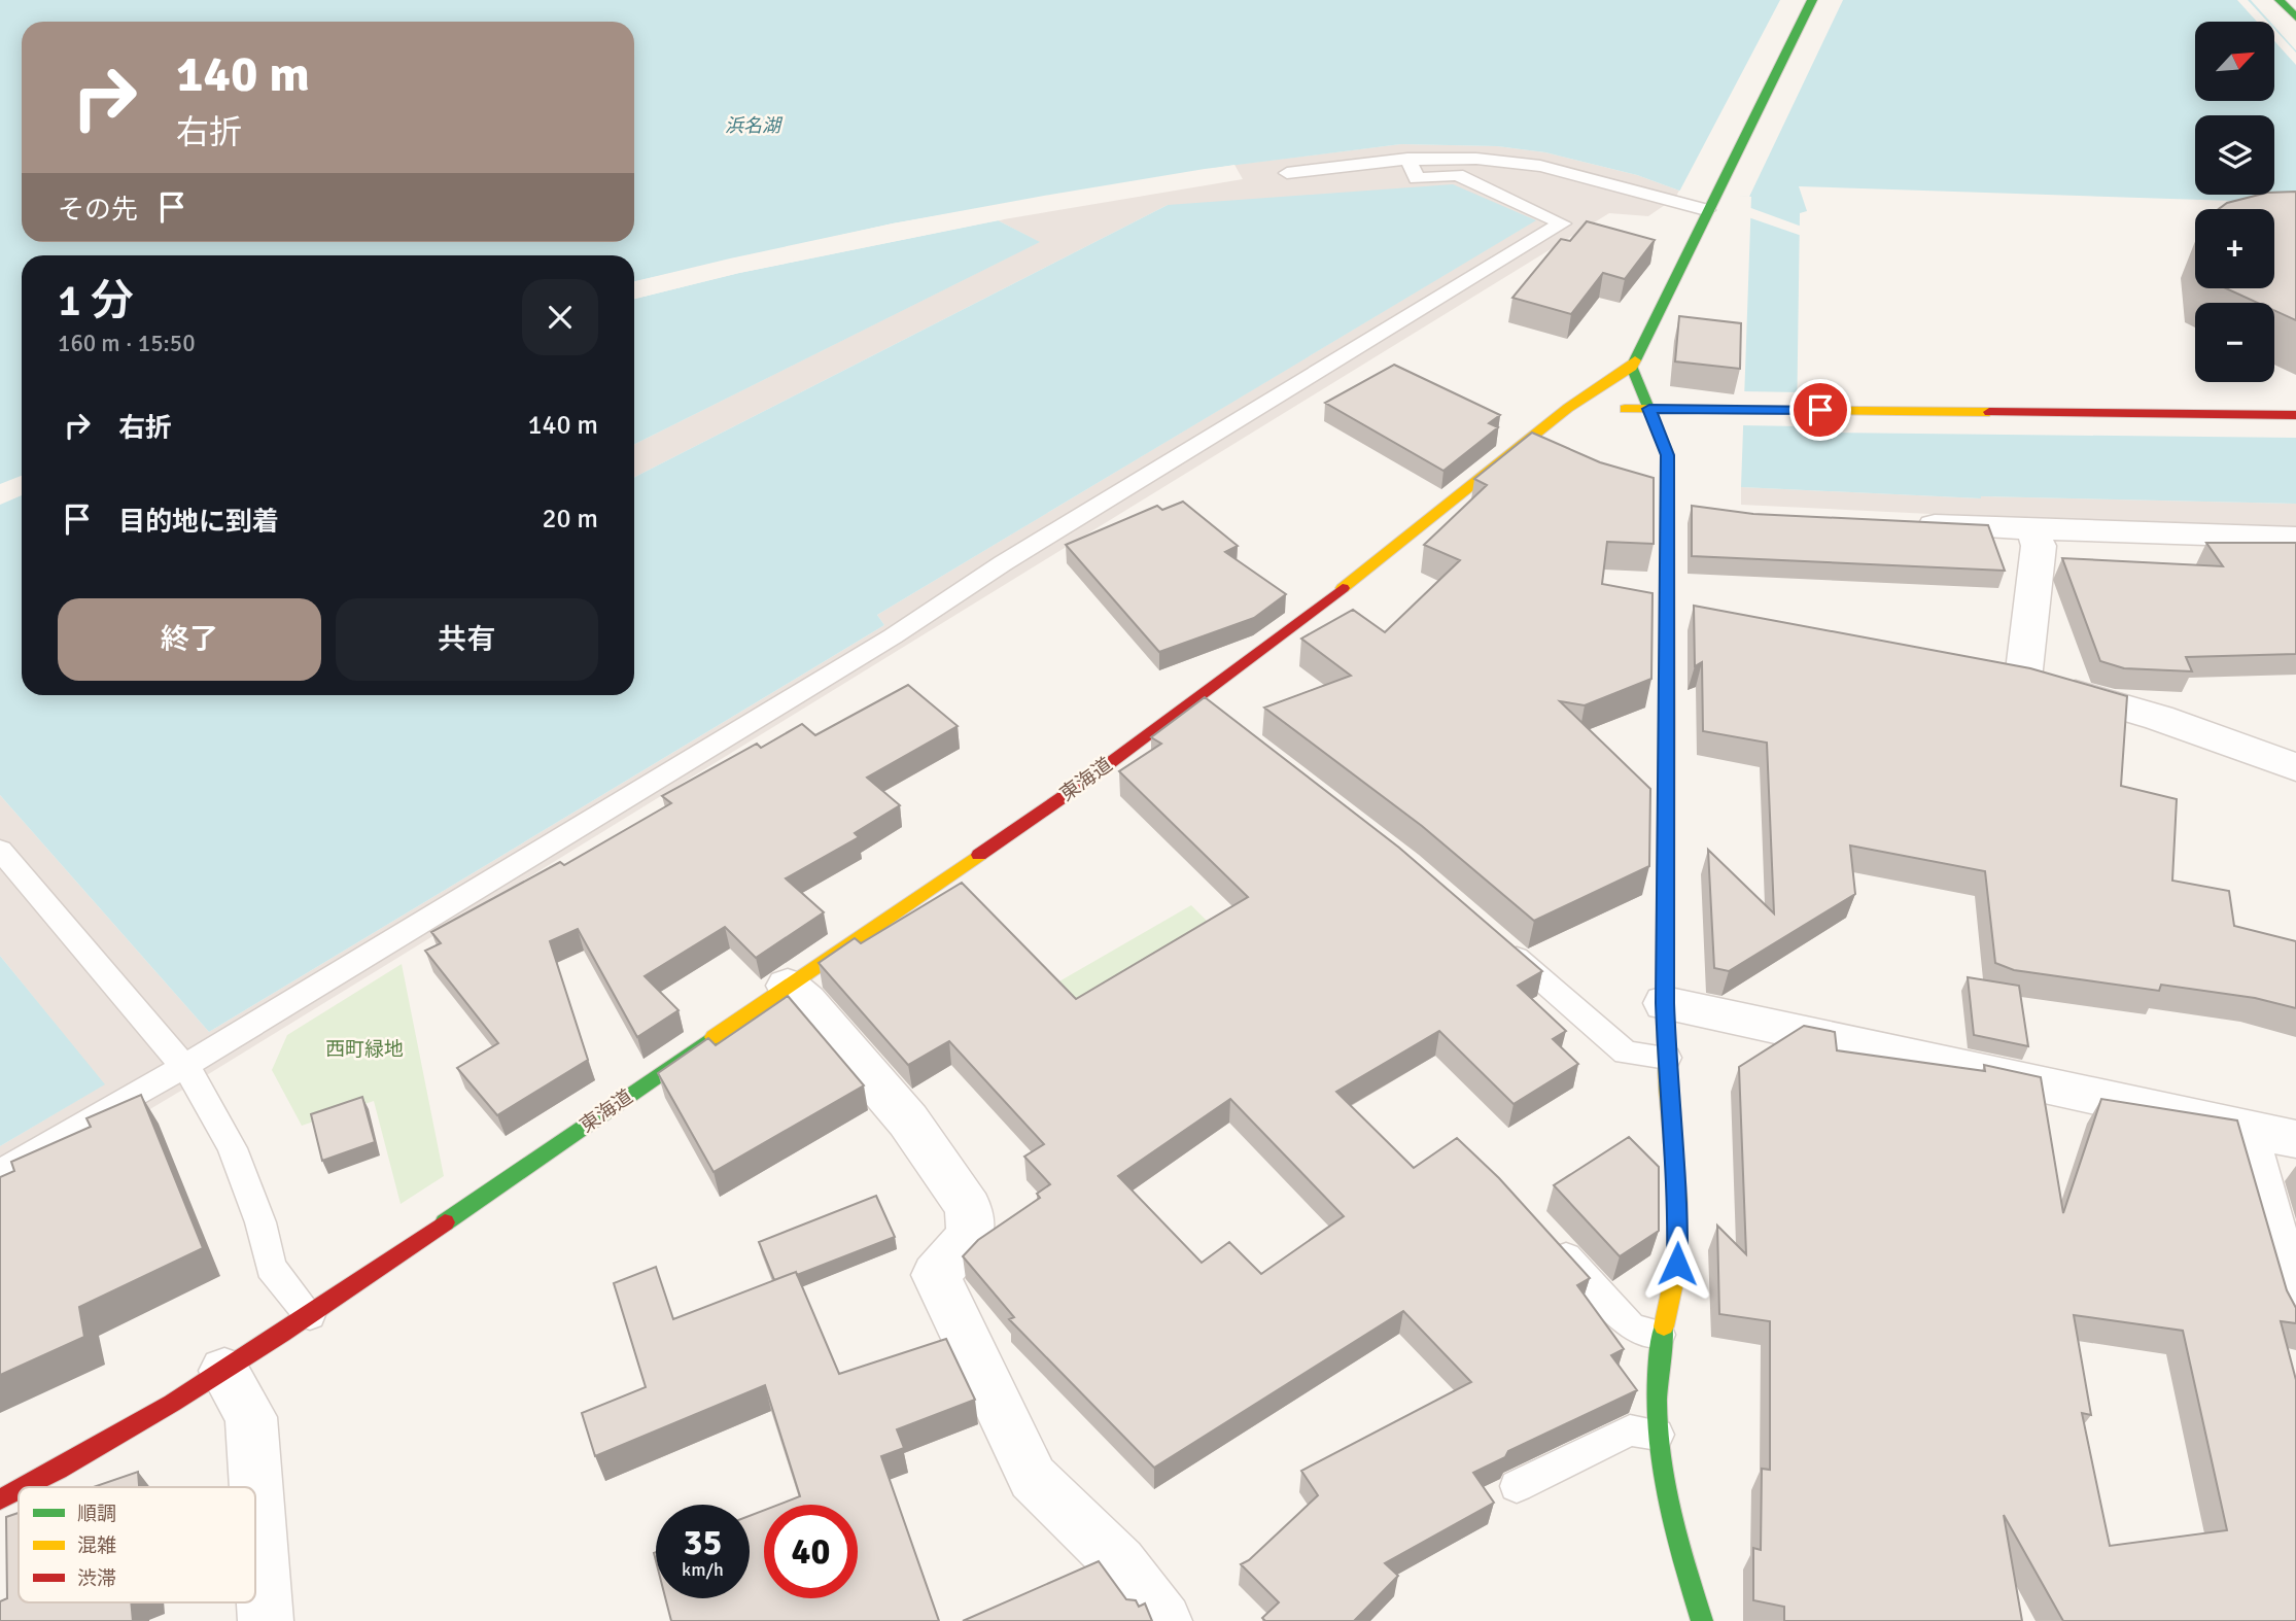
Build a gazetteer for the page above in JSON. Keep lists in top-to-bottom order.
{
  "streets": {
    "main road": ["東海道"]
  },
  "water": ["浜名湖"],
  "parks": ["西町緑地"],
  "legend": ["順調", "混雑", "渋滞"],
  "north": "top right",
  "page": {
    "map_buttons": ["+", "−"],
    "turn": ["140 m", "右折"],
    "then": "その先",
    "heading": ["1 分", "160 m · 15:50"],
    "list": [
      {
        "name": "右折",
        "value": "140 m"
      },
      {
        "name": "目的地に到着",
        "value": "20 m"
      }
    ],
    "buttons": ["終了", "共有"],
    "speed": "35 km/h",
    "limit": "40"
  }
}
